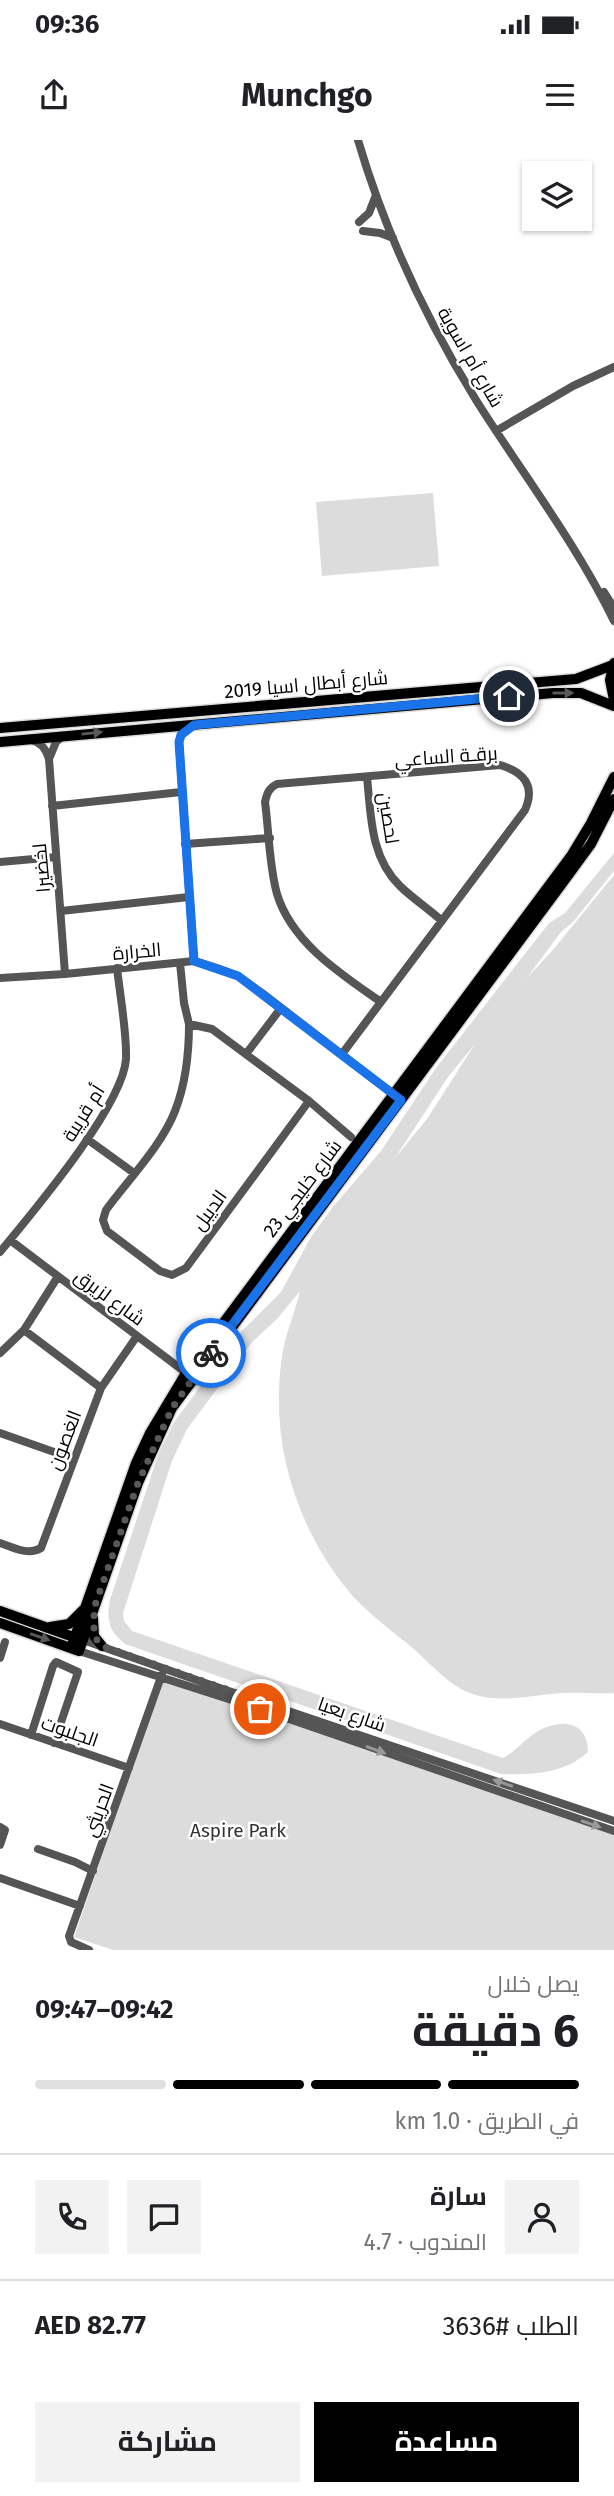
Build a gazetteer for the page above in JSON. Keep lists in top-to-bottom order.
{
  "streets": {
    "main road": ["شارع أبطال اسيا 2019", "شارع خليجي 23", "شارع بعيا"],
    "street": [
      "شارع أم اسوية",
      "برقـة الساعي",
      "لحصين",
      "لخضيرا",
      "الخرارة",
      "أم قريبة",
      "الديبل",
      "شارع لزيرق",
      "الغصون",
      "الجلبوت",
      "الحريثي"
    ]
  },
  "crossings": [
    ["برقـة الساعي", "لحصين"],
    ["برقـة الساعي", "الخرارة"],
    ["لخضيرا", "الخرارة"],
    ["الخرارة", "أم قريبة"],
    ["الخرارة", "شارع خليجي 23"],
    ["الخرارة", "الديبل"],
    ["أم قريبة", "شارع لزيرق"],
    ["شارع خليجي 23", "شارع لزيرق"],
    ["شارع خليجي 23", "شارع بعيا"],
    ["شارع لزيرق", "الغصون"],
    ["شارع بعيا", "الحريثي"],
    ["الجلبوت", "الحريثي"]
  ],
  "parks": ["Aspire Park"],
  "page": {
    "status": "09:36",
    "header": "Munchgo",
    "heading": ["6 دقيقة", "يصل خلال", "09:42–09:47"],
    "panel": [
      "سارة",
      "المندوب · 4.7",
      "الطلب #3636",
      "AED 82.77"
    ],
    "bar": "في الطريق · 1.0 km",
    "buttons": ["مساعدة", "مشاركة"]
  }
}
